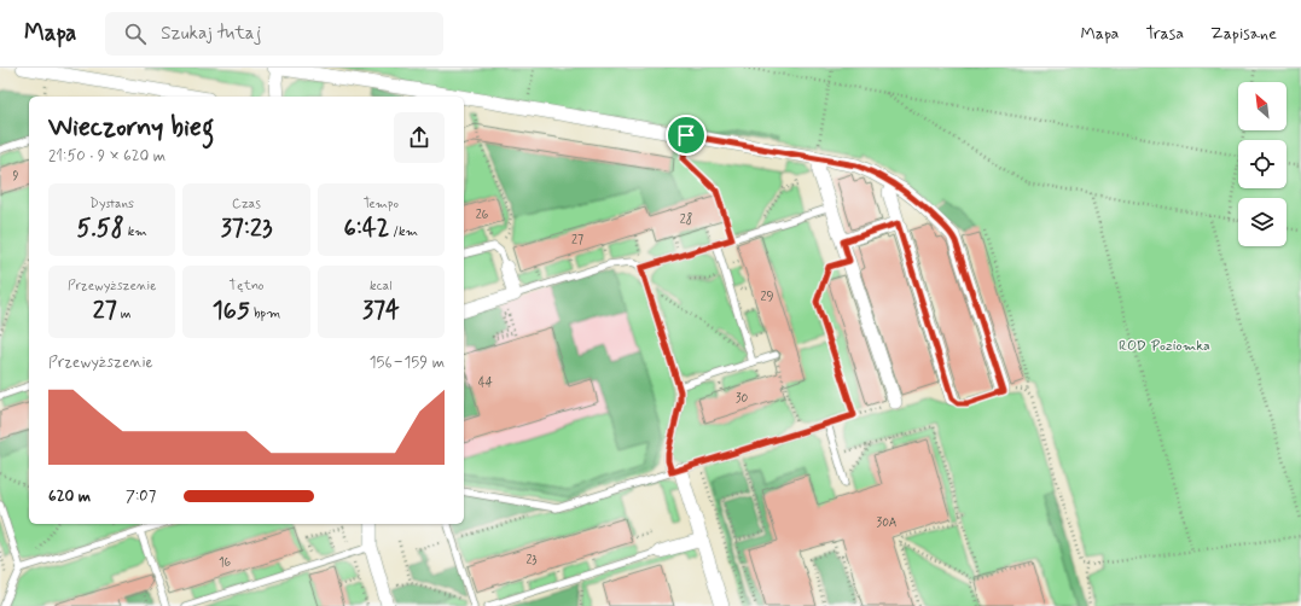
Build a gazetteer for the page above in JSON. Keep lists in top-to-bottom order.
{
  "parks": ["ROD Poziomka"],
  "house_numbers": [
    "9",
    "26",
    "28",
    "27",
    "29",
    "44",
    "30",
    "30A",
    "23",
    "16"
  ],
  "north": "top left",
  "page": {
    "header": "Mapa",
    "search": "Szukaj tutaj",
    "nav": ["Mapa", "Trasa", "Zapisane"],
    "heading": ["Wieczorny bieg", "21:50 · 9 × 620 m"],
    "stats": [
      ["Dystans", "5.58 km"],
      ["Czas", "37:23"],
      ["Tempo", "6:42 /km"],
      ["Przewyższenie", "27 m"],
      ["Tętno", "165 bpm"],
      ["kcal", "374"]
    ],
    "chart": ["Przewyższenie", "156–159 m"],
    "list": [
      {
        "name": "620 m",
        "note": "7:07"
      }
    ]
  }
}
